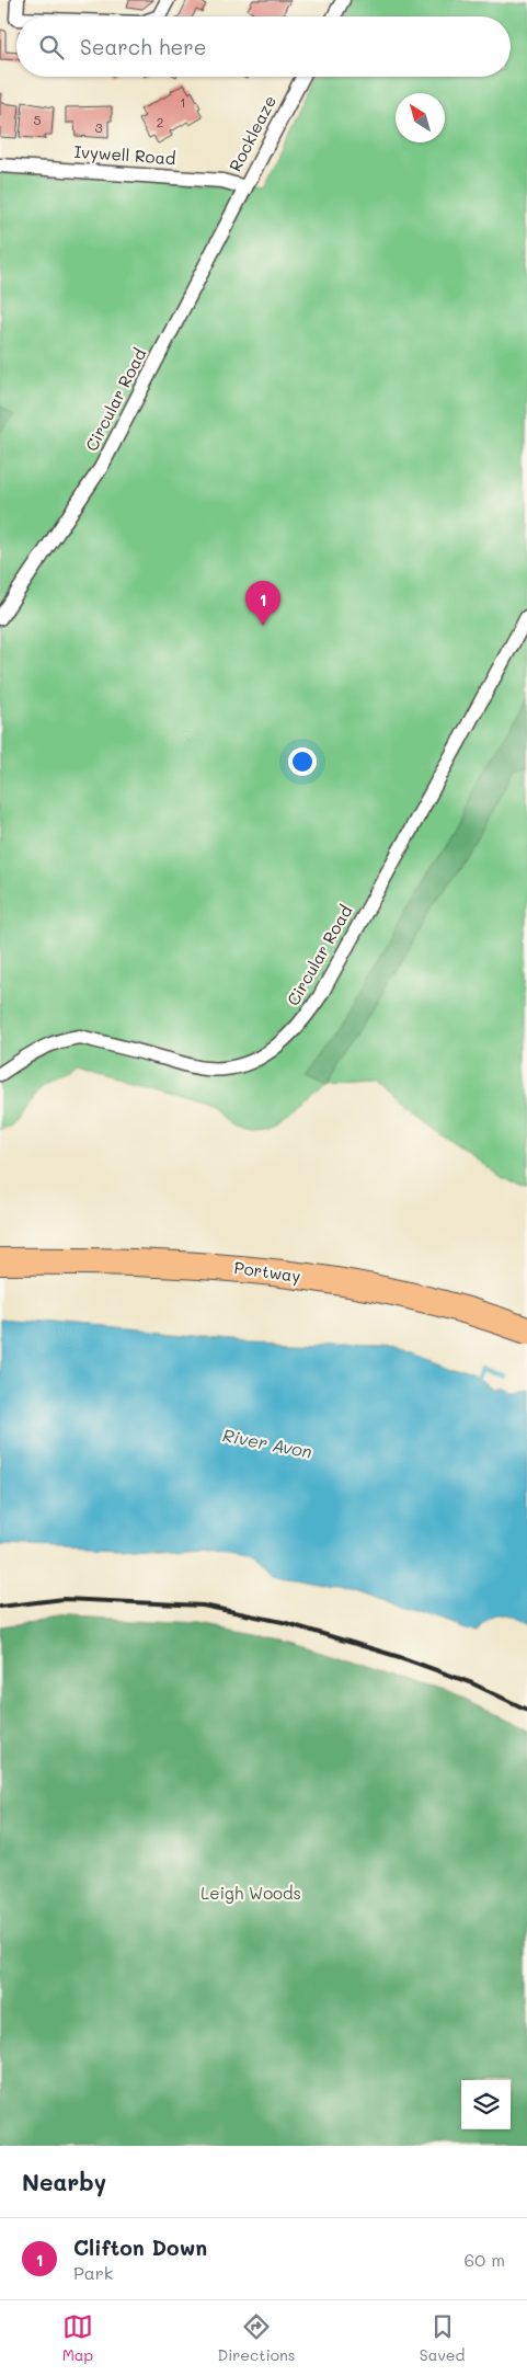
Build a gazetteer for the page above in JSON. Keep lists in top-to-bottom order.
{
  "streets": {
    "highway": ["Portway"],
    "street": ["Rockleaze", "Ivywell Road", "Circular Road"]
  },
  "crossings": [
    ["Rockleaze", "Ivywell Road"],
    ["Rockleaze", "Circular Road"],
    ["Ivywell Road", "Circular Road"]
  ],
  "water": ["River Avon"],
  "parks": ["Leigh Woods"],
  "house_numbers": [
    "1",
    "5",
    "2",
    "3"
  ],
  "north": "top left",
  "page": {
    "search": "Search here",
    "pins": "1",
    "heading": "Nearby",
    "list": [
      {
        "mark": "1",
        "name": "Clifton Down",
        "note": "Park",
        "value": "60 m"
      }
    ],
    "nav": ["Map", "Directions", "Saved"]
  }
}
